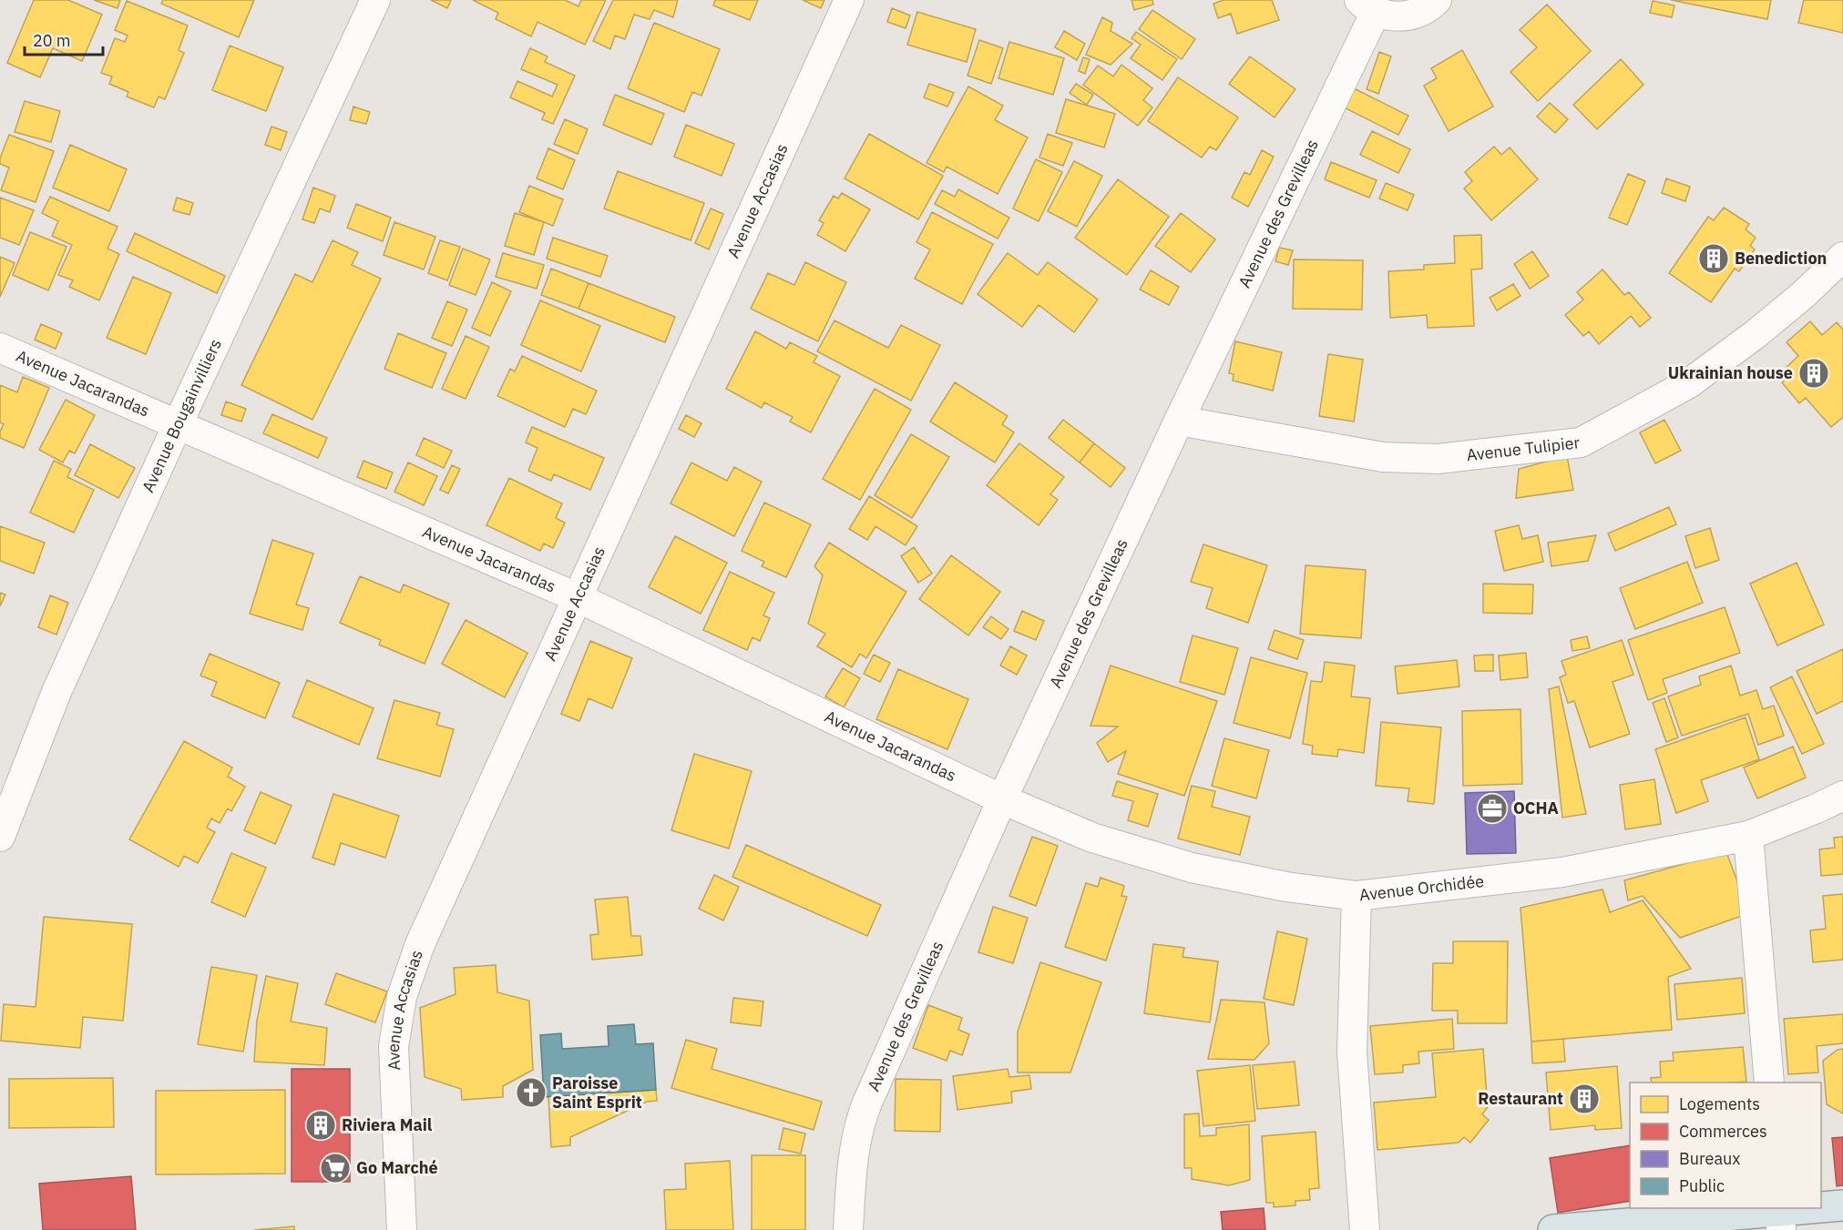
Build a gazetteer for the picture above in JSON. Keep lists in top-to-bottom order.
{
  "streets": {
    "street": [
      "Avenue Accasias",
      "Avenue des Grevilleas",
      "Avenue Jacarandas",
      "Avenue Bougainvilliers",
      "Avenue Tulipier",
      "Avenue Orchidée"
    ]
  },
  "crossings": [
    ["Avenue Accasias", "Avenue Jacarandas"],
    ["Avenue des Grevilleas", "Avenue Jacarandas"],
    ["Avenue des Grevilleas", "Avenue Tulipier"],
    ["Avenue des Grevilleas", "Avenue Orchidée"],
    ["Avenue Jacarandas", "Avenue Bougainvilliers"],
    ["Avenue Jacarandas", "Avenue Orchidée"]
  ],
  "places": {
    "building": [
      "Benediction",
      "Ukrainian house",
      "Restaurant",
      "Riviera Mail"
    ],
    "office": ["OCHA"],
    "church": ["Paroisse Saint Esprit"],
    "supermarket": ["Go Marché"]
  },
  "legend": [
    "Logements",
    "Commerces",
    "Bureaux",
    "Public"
  ],
  "scale_bar": "20 m"
}
